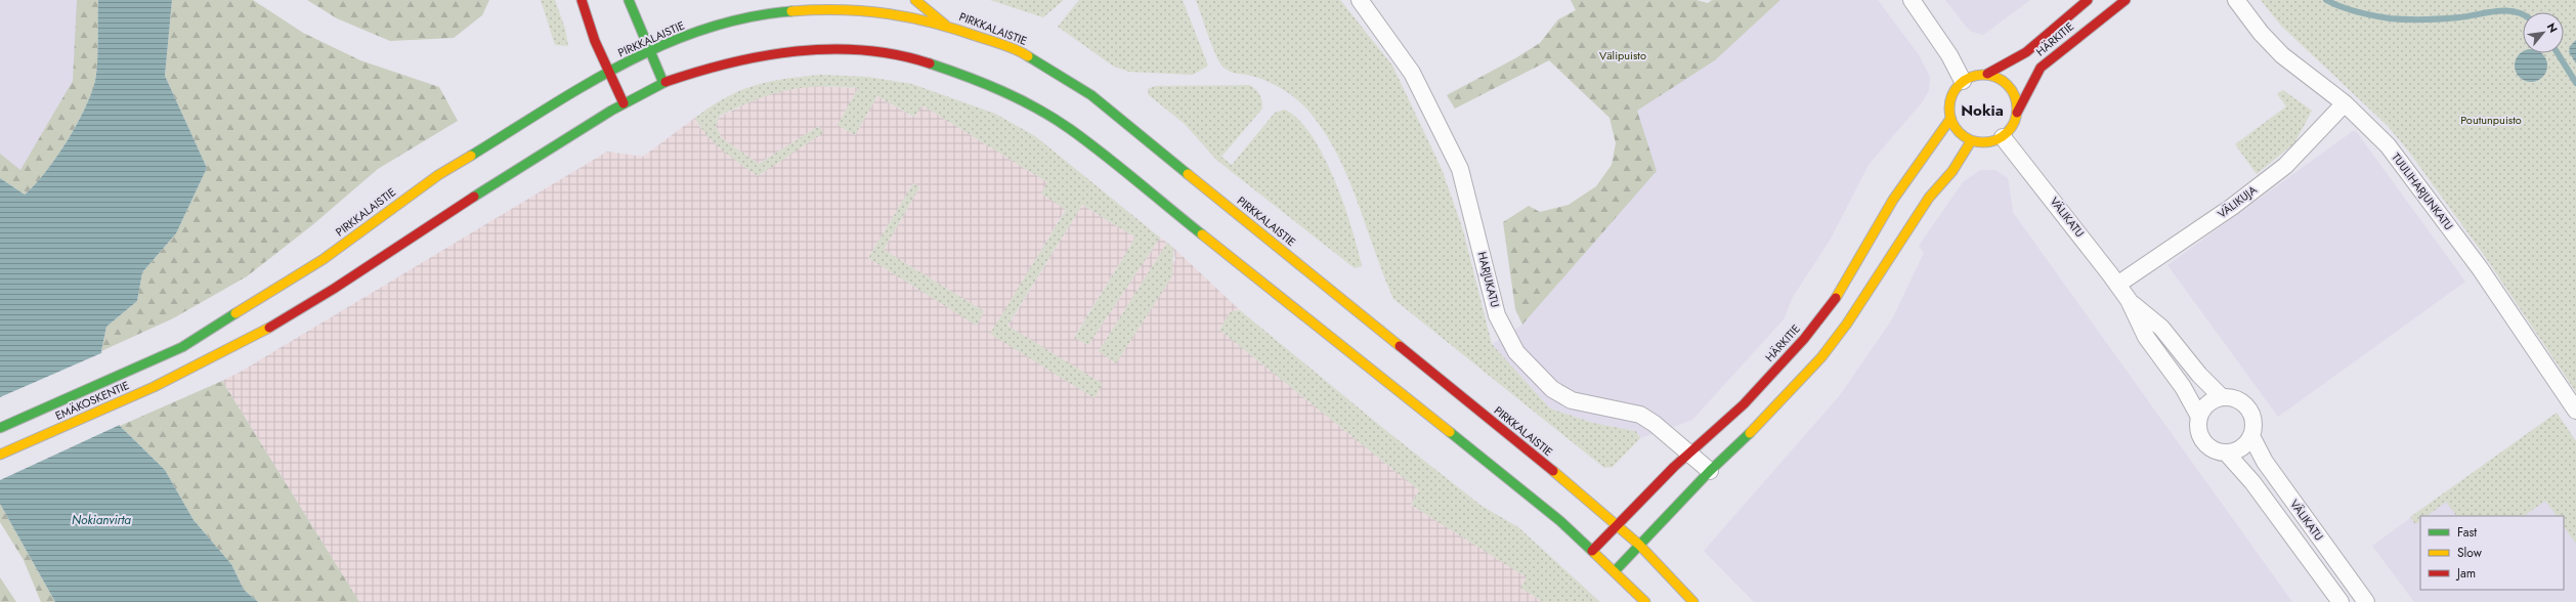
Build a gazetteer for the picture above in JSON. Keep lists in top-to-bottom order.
{
  "streets": {
    "main road": ["PIRKKALAISTIE", "HÄRKITIE", "EMÄKOSKENTIE"],
    "street": [
      "TUULIHARJUNKATU",
      "VÄLIKUJA",
      "VÄLIKATU",
      "HARJUKATU"
    ]
  },
  "crossings": [
    ["PIRKKALAISTIE", "HÄRKITIE"],
    ["PIRKKALAISTIE", "EMÄKOSKENTIE"],
    ["HÄRKITIE", "VÄLIKATU"],
    ["HÄRKITIE", "HARJUKATU"],
    ["TUULIHARJUNKATU", "VÄLIKUJA"],
    ["VÄLIKUJA", "VÄLIKATU"]
  ],
  "districts": ["Nokia"],
  "water": ["Nokianvirta"],
  "parks": ["Välipuisto", "Poutunpuisto"],
  "legend": ["Fast", "Slow", "Jam"],
  "north": "top right"
}
